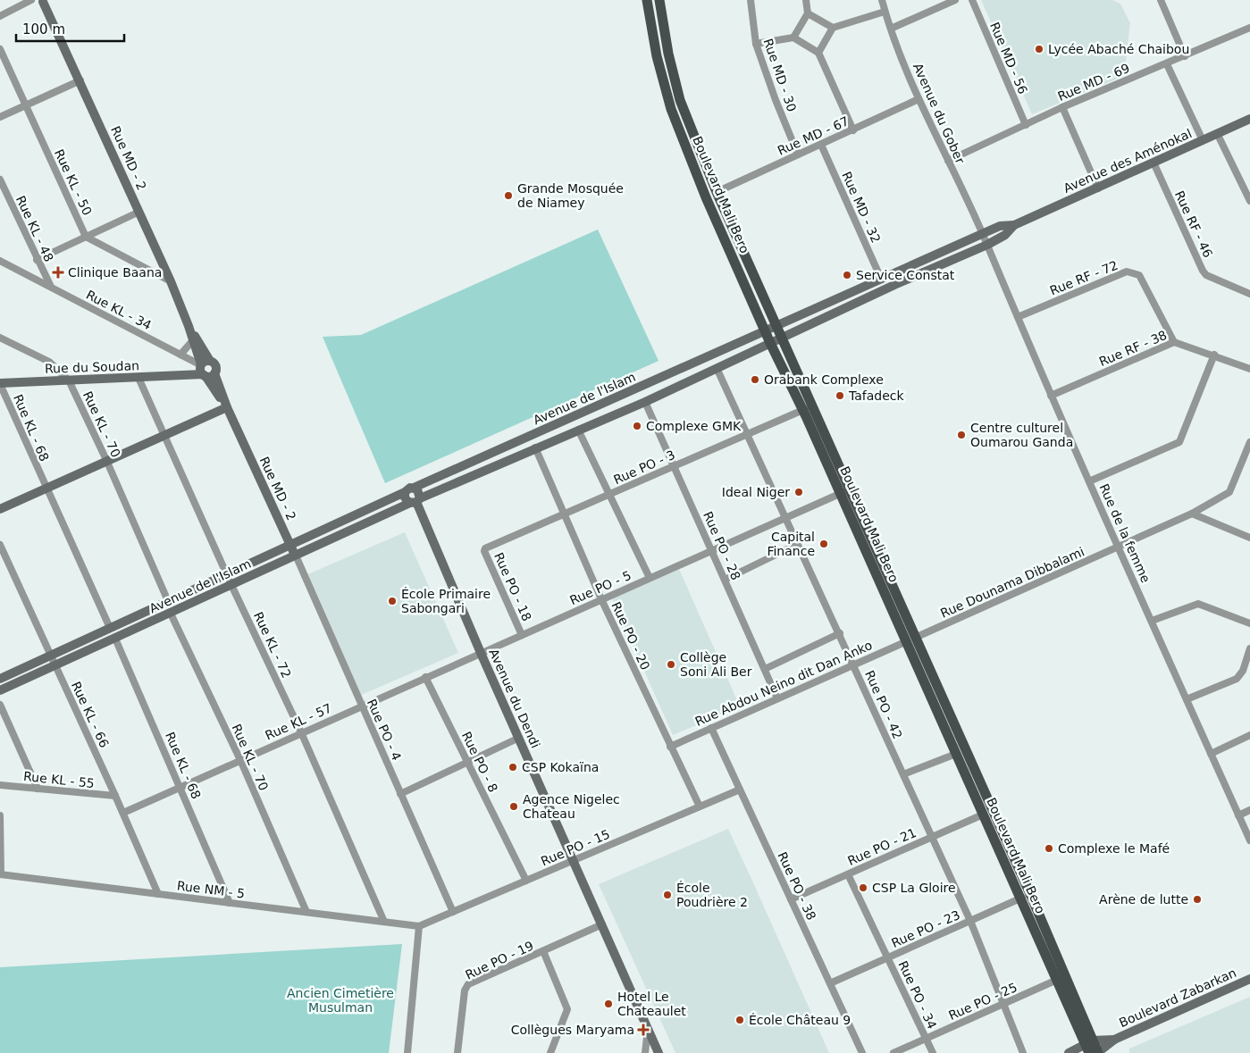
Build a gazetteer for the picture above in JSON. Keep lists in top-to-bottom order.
{
  "streets": {
    "main road": [
      "Rue MD - 2",
      "Avenue des Aménokal",
      "Boulevard Mali Bero",
      "Rue du Soudan",
      "Avenue de l'Islam",
      "Avenue du Dendi",
      "Boulevard Zabarkan"
    ],
    "street": [
      "Rue MD - 56",
      "Rue MD - 30",
      "Rue MD - 69",
      "Avenue du Gober",
      "Rue MD - 67",
      "Rue KL - 50",
      "Rue MD - 32",
      "Rue RF - 46",
      "Rue KL - 48",
      "Rue RF - 72",
      "Rue KL - 34",
      "Rue RF - 38",
      "Rue KL - 70",
      "Rue KL - 68",
      "Rue PO - 3",
      "Rue de la femme",
      "Rue PO - 28",
      "Rue Dounama Dibbalami",
      "Rue PO - 18",
      "Rue PO - 5",
      "Rue PO - 20",
      "Rue KL - 72",
      "Rue Abdou Neino dit Dan Anko",
      "Rue PO - 42",
      "Rue KL - 66",
      "Rue KL - 57",
      "Rue PO - 4",
      "Rue PO - 8",
      "Rue KL - 55",
      "Rue PO - 21",
      "Rue PO - 15",
      "Rue PO - 38",
      "Rue NM - 5",
      "Rue PO - 23",
      "Rue PO - 19",
      "Rue PO - 34",
      "Rue PO - 25"
    ]
  },
  "crossings": [
    ["Rue MD - 56", "Rue MD - 69"],
    ["Rue MD - 30", "Rue MD - 67"],
    ["Rue MD - 69", "Avenue du Gober"],
    ["Avenue du Gober", "Rue MD - 67"],
    ["Avenue du Gober", "Avenue des Aménokal"],
    ["Avenue du Gober", "Rue de la femme"],
    ["Rue MD - 67", "Boulevard Mali Bero"],
    ["Rue MD - 67", "Rue MD - 32"],
    ["Rue MD - 2", "Rue KL - 34"],
    ["Rue MD - 2", "Rue du Soudan"],
    ["Rue MD - 2", "Avenue de l'Islam"],
    ["Rue MD - 2", "Rue PO - 4"],
    ["Avenue des Aménokal", "Boulevard Mali Bero"],
    ["Avenue des Aménokal", "Rue MD - 32"],
    ["Avenue des Aménokal", "Rue RF - 46"],
    ["Avenue des Aménokal", "Avenue de l'Islam"],
    ["Avenue des Aménokal", "Rue de la femme"],
    ["Boulevard Mali Bero", "Avenue de l'Islam"],
    ["Boulevard Mali Bero", "Rue PO - 3"],
    ["Boulevard Mali Bero", "Rue Dounama Dibbalami"],
    ["Boulevard Mali Bero", "Rue PO - 5"],
    ["Boulevard Mali Bero", "Rue Abdou Neino dit Dan Anko"],
    ["Boulevard Mali Bero", "Rue PO - 21"],
    ["Boulevard Mali Bero", "Rue PO - 23"],
    ["Boulevard Mali Bero", "Boulevard Zabarkan"],
    ["Boulevard Mali Bero", "Rue PO - 25"],
    ["Rue KL - 48", "Rue KL - 34"],
    ["Rue RF - 72", "Rue RF - 38"],
    ["Rue RF - 72", "Rue de la femme"],
    ["Rue KL - 34", "Rue du Soudan"],
    ["Rue RF - 38", "Rue de la femme"],
    ["Rue du Soudan", "Rue KL - 70"],
    ["Rue du Soudan", "Rue KL - 68"],
    ["Rue du Soudan", "Rue KL - 72"],
    ["Avenue de l'Islam", "Rue KL - 70"],
    ["Avenue de l'Islam", "Rue KL - 68"],
    ["Avenue de l'Islam", "Rue PO - 28"],
    ["Avenue de l'Islam", "Rue PO - 20"],
    ["Avenue de l'Islam", "Rue KL - 72"],
    ["Avenue de l'Islam", "Avenue du Dendi"],
    ["Avenue de l'Islam", "Rue PO - 42"],
    ["Avenue de l'Islam", "Rue KL - 66"],
    ["Avenue de l'Islam", "Rue PO - 4"],
    ["Rue KL - 70", "Rue KL - 57"],
    ["Rue KL - 70", "Rue NM - 5"],
    ["Rue KL - 68", "Rue KL - 57"],
    ["Rue KL - 68", "Rue NM - 5"],
    ["Rue PO - 3", "Rue PO - 28"],
    ["Rue PO - 3", "Rue PO - 18"],
    ["Rue PO - 3", "Rue PO - 20"],
    ["Rue PO - 3", "Rue PO - 42"],
    ["Rue de la femme", "Rue Dounama Dibbalami"],
    ["Rue PO - 28", "Rue PO - 5"],
    ["Rue PO - 28", "Rue Abdou Neino dit Dan Anko"],
    ["Rue Dounama Dibbalami", "Rue Abdou Neino dit Dan Anko"],
    ["Rue PO - 18", "Rue PO - 5"],
    ["Rue PO - 5", "Rue PO - 20"],
    ["Rue PO - 5", "Avenue du Dendi"],
    ["Rue PO - 5", "Rue PO - 42"],
    ["Rue PO - 5", "Rue KL - 57"],
    ["Rue PO - 5", "Rue PO - 4"],
    ["Rue PO - 5", "Rue PO - 8"],
    ["Rue PO - 20", "Rue Abdou Neino dit Dan Anko"],
    ["Rue PO - 20", "Rue PO - 15"],
    ["Rue KL - 72", "Rue KL - 57"],
    ["Rue KL - 72", "Rue NM - 5"],
    ["Rue Abdou Neino dit Dan Anko", "Rue PO - 42"],
    ["Rue Abdou Neino dit Dan Anko", "Rue PO - 38"],
    ["Avenue du Dendi", "Rue PO - 15"],
    ["Avenue du Dendi", "Rue PO - 19"],
    ["Rue PO - 42", "Rue PO - 21"],
    ["Rue PO - 42", "Rue PO - 23"],
    ["Rue PO - 42", "Rue PO - 25"],
    ["Rue KL - 66", "Rue KL - 57"],
    ["Rue KL - 66", "Rue KL - 55"],
    ["Rue KL - 66", "Rue NM - 5"],
    ["Rue KL - 57", "Rue PO - 4"],
    ["Rue PO - 4", "Rue PO - 15"],
    ["Rue PO - 8", "Rue PO - 15"],
    ["Rue PO - 21", "Rue PO - 38"],
    ["Rue PO - 21", "Rue PO - 34"],
    ["Rue PO - 15", "Rue PO - 38"],
    ["Rue PO - 15", "Rue NM - 5"],
    ["Rue PO - 38", "Rue PO - 23"],
    ["Rue PO - 23", "Rue PO - 34"],
    ["Rue PO - 34", "Rue PO - 25"]
  ],
  "parks": ["Ancien Cimetière Musulman"],
  "places": {
    "other": [
      "Lycée Abaché Chaibou",
      "Grande Mosquée de Niamey",
      "Service Constat",
      "Orabank Complexe",
      "Tafadeck",
      "Complexe GMK",
      "Centre culturel Oumarou Ganda",
      "Ideal Niger",
      "Capital Finance",
      "École Primaire Sabongari",
      "Collège Soni Ali Ber",
      "CSP Kokaïna",
      "Agence Nigelec Chateau",
      "Complexe le Mafé",
      "CSP La Gloire",
      "École Poudrière 2",
      "Arène de lutte",
      "Hotel Le Chateaulet",
      "École Château 9"
    ],
    "health": ["Clinique Baana", "Collègues Maryama"]
  },
  "scale_bar": "100 m"
}
